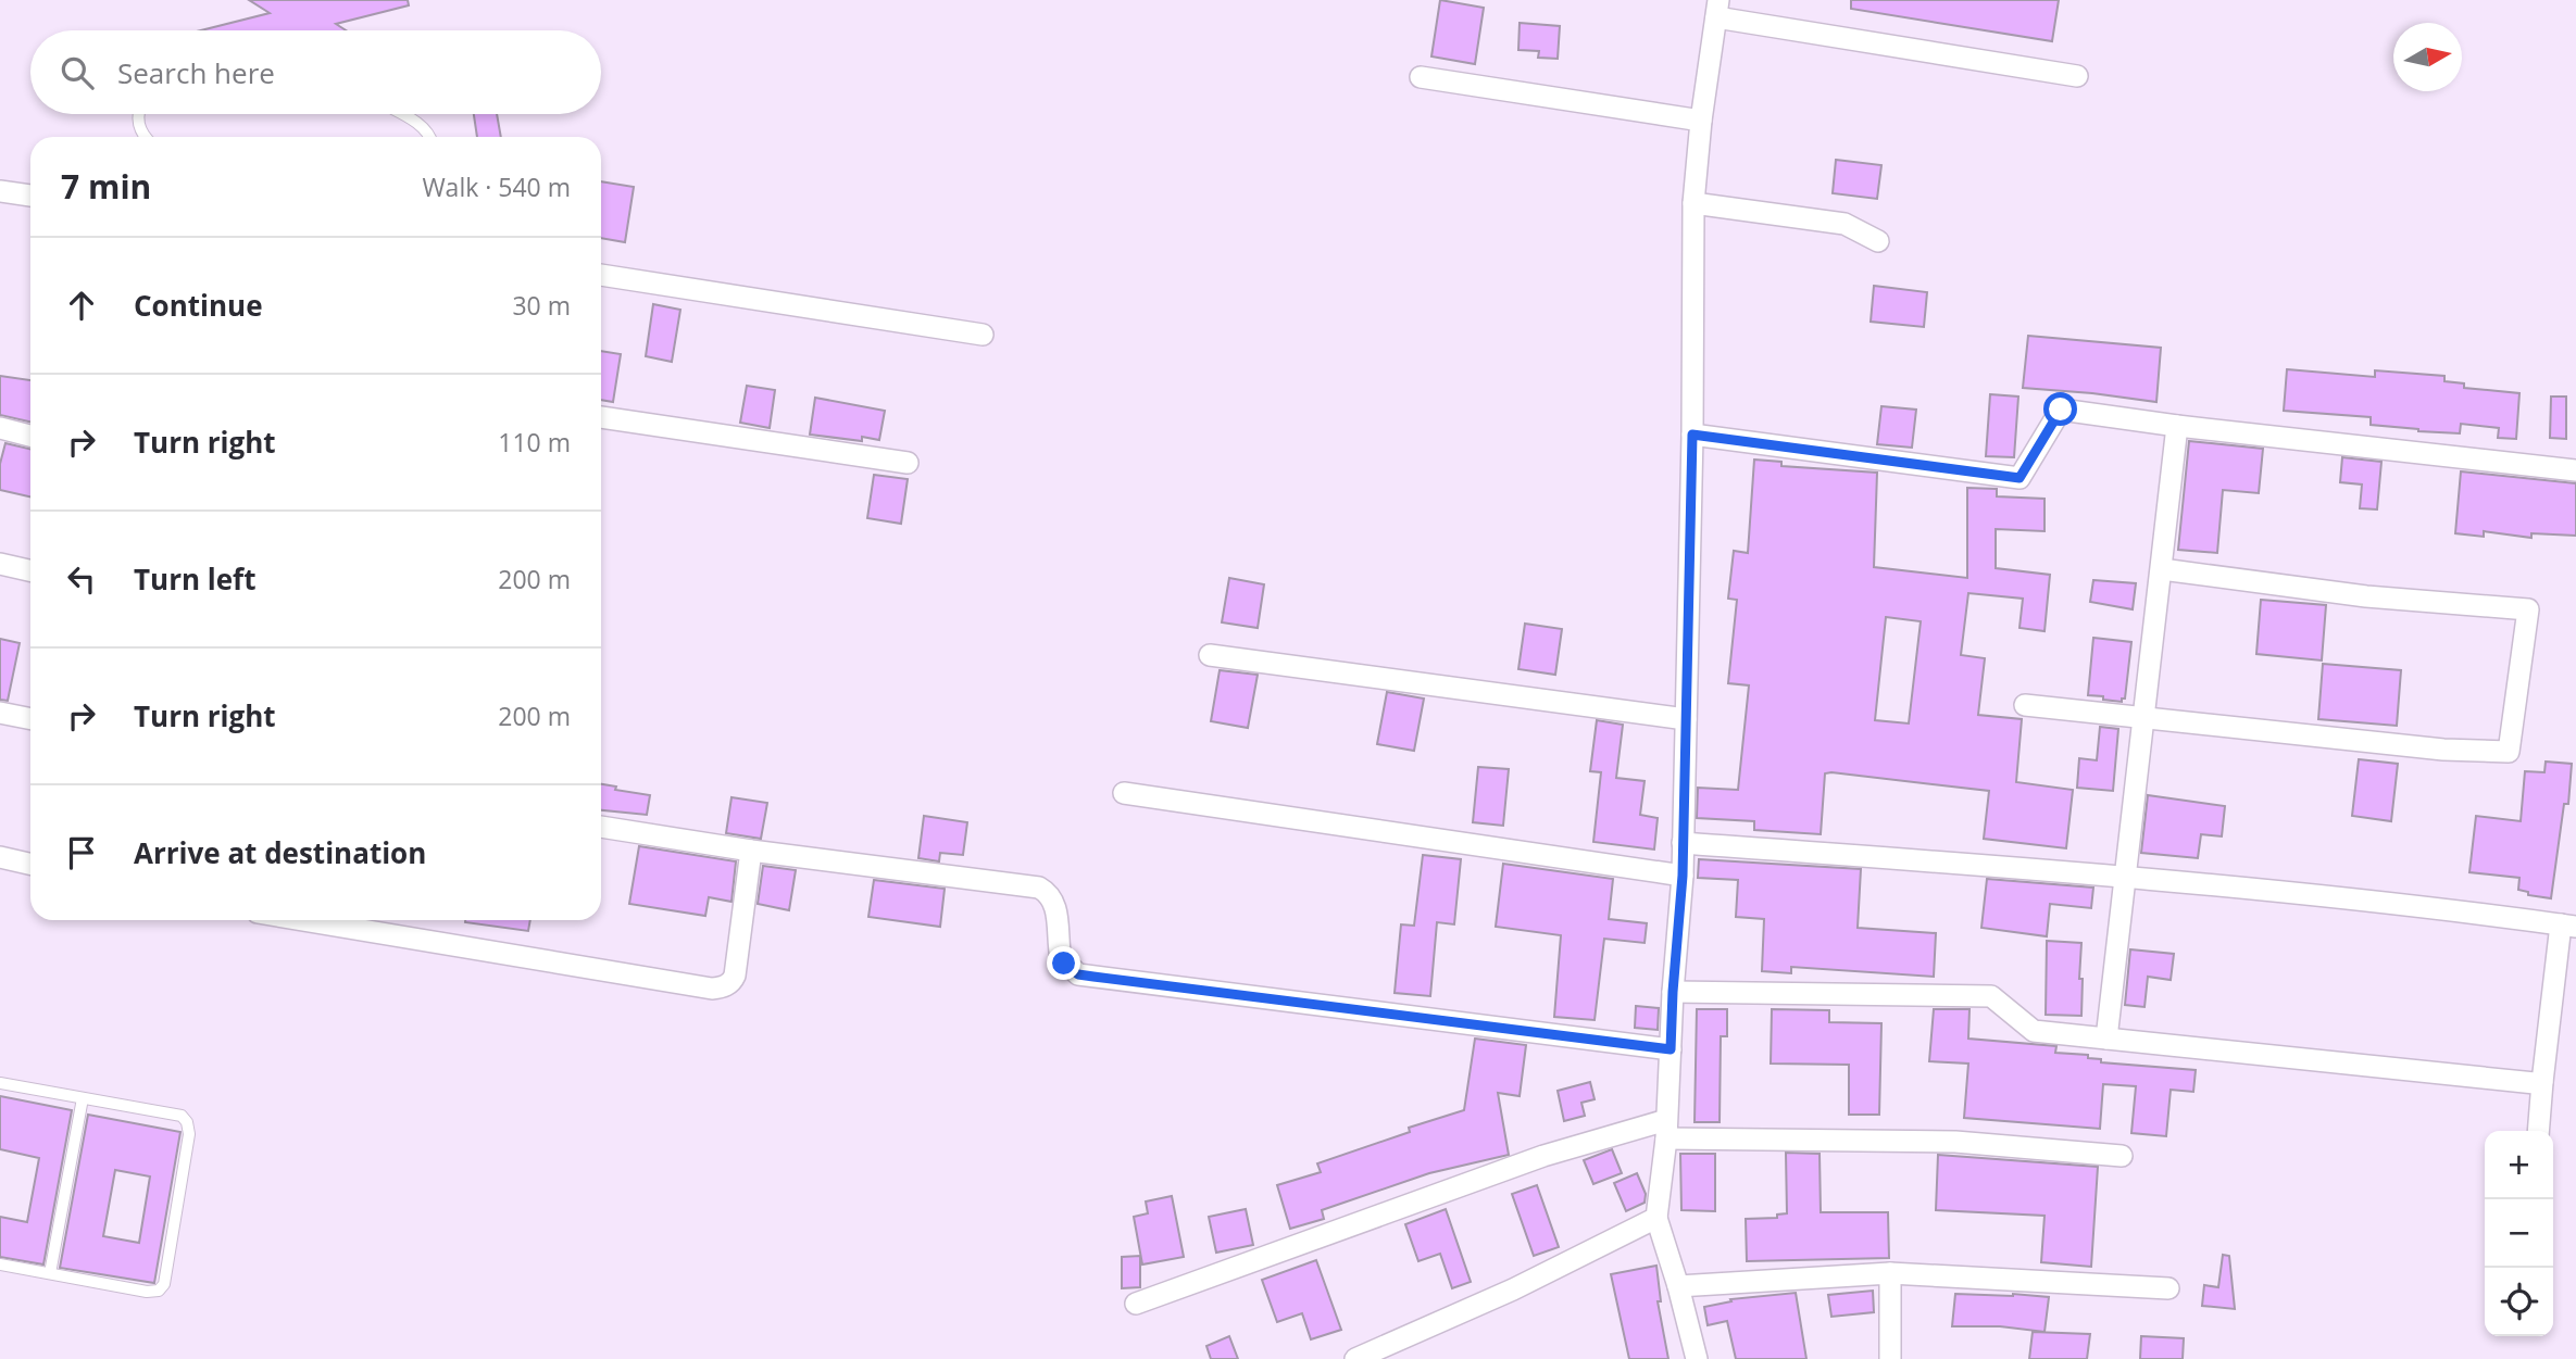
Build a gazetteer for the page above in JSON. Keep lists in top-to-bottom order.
{
  "north": "right",
  "page": {
    "search": "Search here",
    "heading": ["7 min", "Walk · 540 m"],
    "list": [
      ["Continue", "30 m"],
      ["Turn right", "110 m"],
      ["Turn left", "200 m"],
      ["Turn right", "200 m"],
      "Arrive at destination"
    ],
    "map_buttons": ["+", "−"]
  }
}
